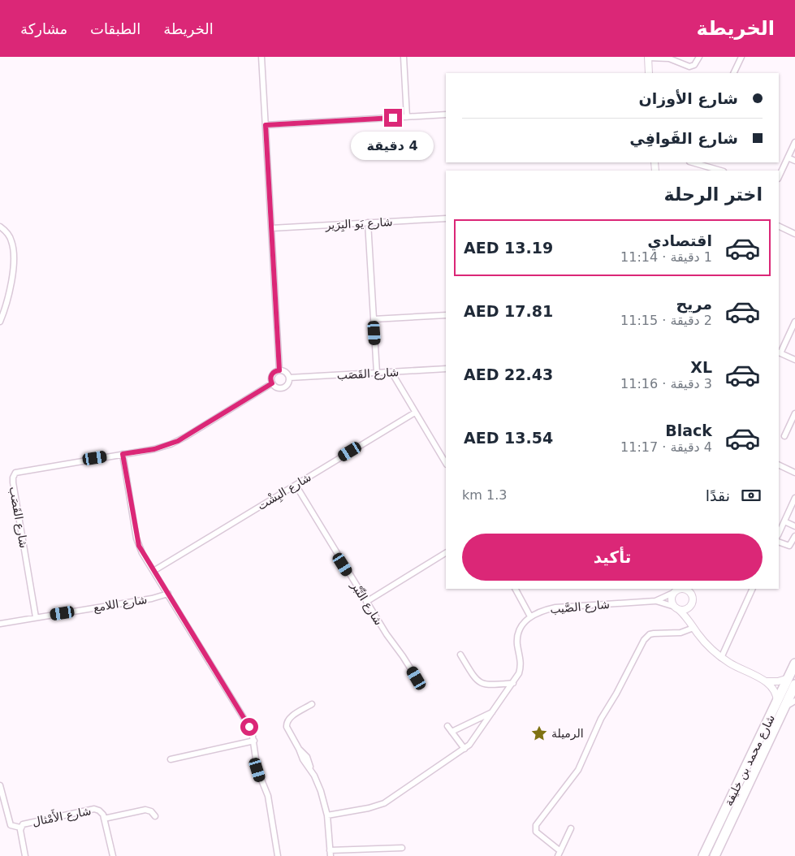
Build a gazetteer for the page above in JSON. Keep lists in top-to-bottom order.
{
  "streets": {
    "highway": ["شارع محمد بن خليفة"],
    "street": [
      "شارع يَو البِرَير",
      "شارع القَصَب",
      "شارع البِشْت",
      "شارع اللامع",
      "شارع التِّبْر",
      "شارع الصَّيب",
      "شارع الأَمْثال"
    ]
  },
  "crossings": [
    ["شارع القَصَب", "شارع اللامع"],
    ["شارع البِشْت", "شارع التِّبْر"]
  ],
  "places": {
    "place": ["الرميلة"]
  },
  "page": {
    "header": "الخريطة",
    "nav": ["الخريطة", "الطبقات", "مشاركة"],
    "banner": ["شارع الأوزان", "شارع القَوافِي"],
    "bubble": "4 دقيقة",
    "heading": "اختر الرحلة",
    "list": [
      {
        "name": "اقتصادي",
        "note": "1 دقيقة · 11:14",
        "value": "AED 13.19"
      },
      {
        "name": "مريح",
        "note": "2 دقيقة · 11:15",
        "value": "AED 17.81"
      },
      {
        "name": "XL",
        "note": "3 دقيقة · 11:16",
        "value": "AED 22.43"
      },
      {
        "name": "Black",
        "note": "4 دقيقة · 11:17",
        "value": "AED 13.54"
      }
    ],
    "pay": ["نقدًا", "1.3 km"],
    "buttons": "تأكيد"
  }
}
